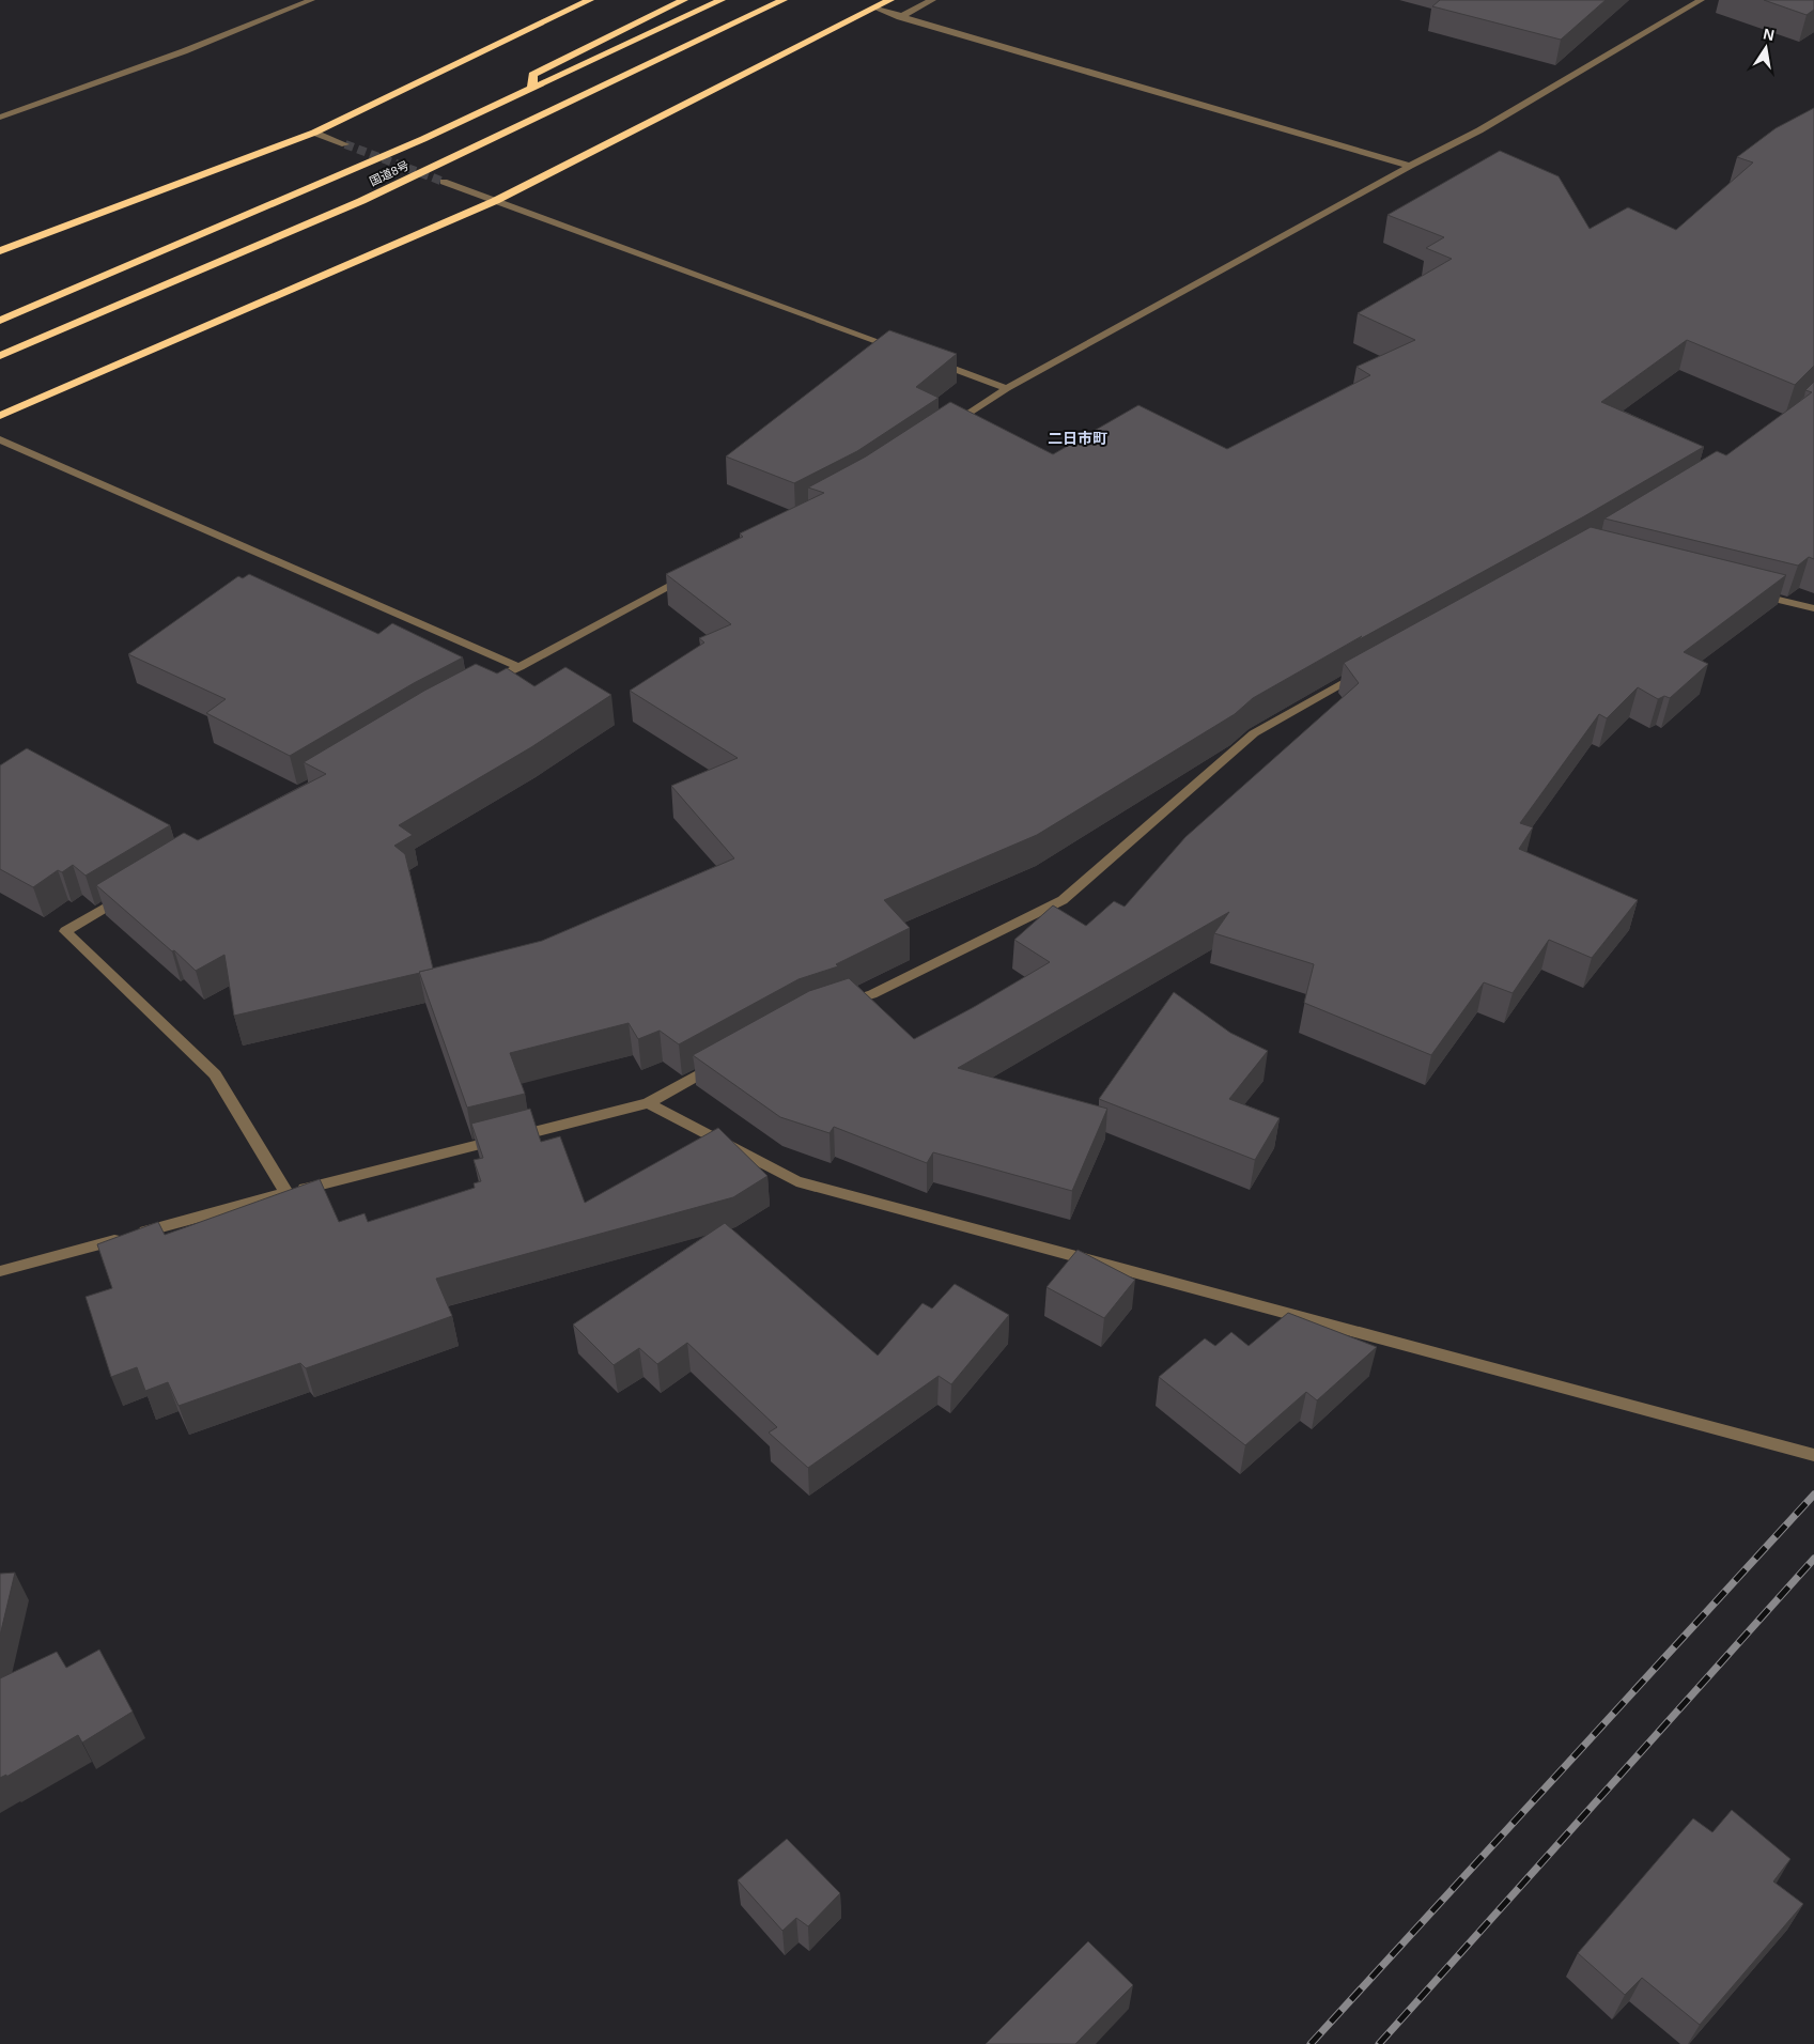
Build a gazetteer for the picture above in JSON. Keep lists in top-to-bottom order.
{
  "streets": {
    "highway": ["国道8号"]
  },
  "districts": ["二日市町"],
  "north": "top"
}
